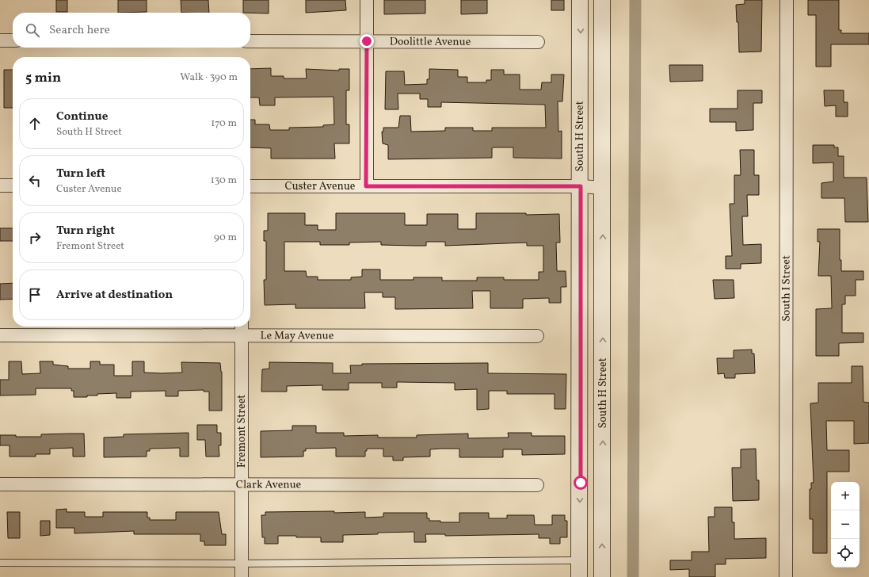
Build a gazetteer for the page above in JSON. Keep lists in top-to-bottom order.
{
  "streets": {
    "street": [
      "Doolittle Avenue",
      "South H Street",
      "Custer Avenue",
      "South I Street",
      "Le May Avenue",
      "Fremont Street",
      "Clark Avenue"
    ]
  },
  "crossings": [
    ["South H Street", "Custer Avenue"],
    ["Le May Avenue", "Fremont Street"],
    ["Fremont Street", "Clark Avenue"]
  ],
  "page": {
    "search": "Search here",
    "heading": ["5 min", "Walk · 390 m"],
    "list": [
      ["Continue", "South H Street", "170 m"],
      ["Turn left", "Custer Avenue", "130 m"],
      ["Turn right", "Fremont Street", "90 m"],
      "Arrive at destination"
    ],
    "map_buttons": ["+", "−"]
  }
}
